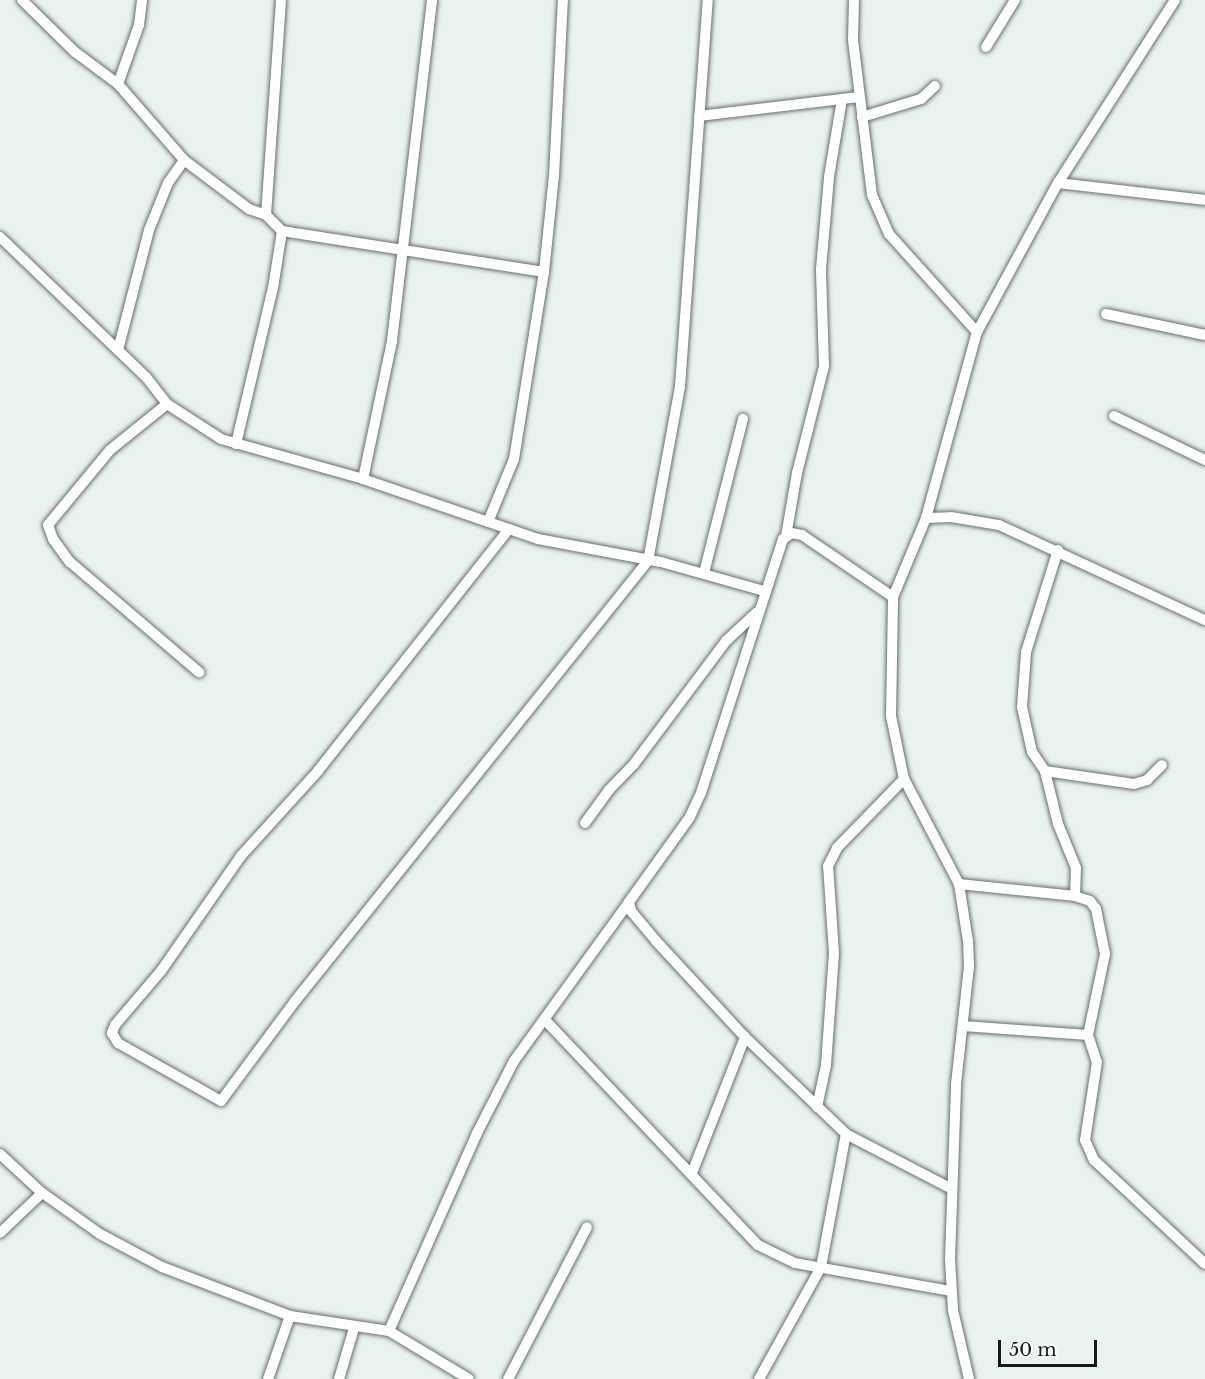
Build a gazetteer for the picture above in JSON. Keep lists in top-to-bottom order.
{
  "scale_bar": "50 m"
}
